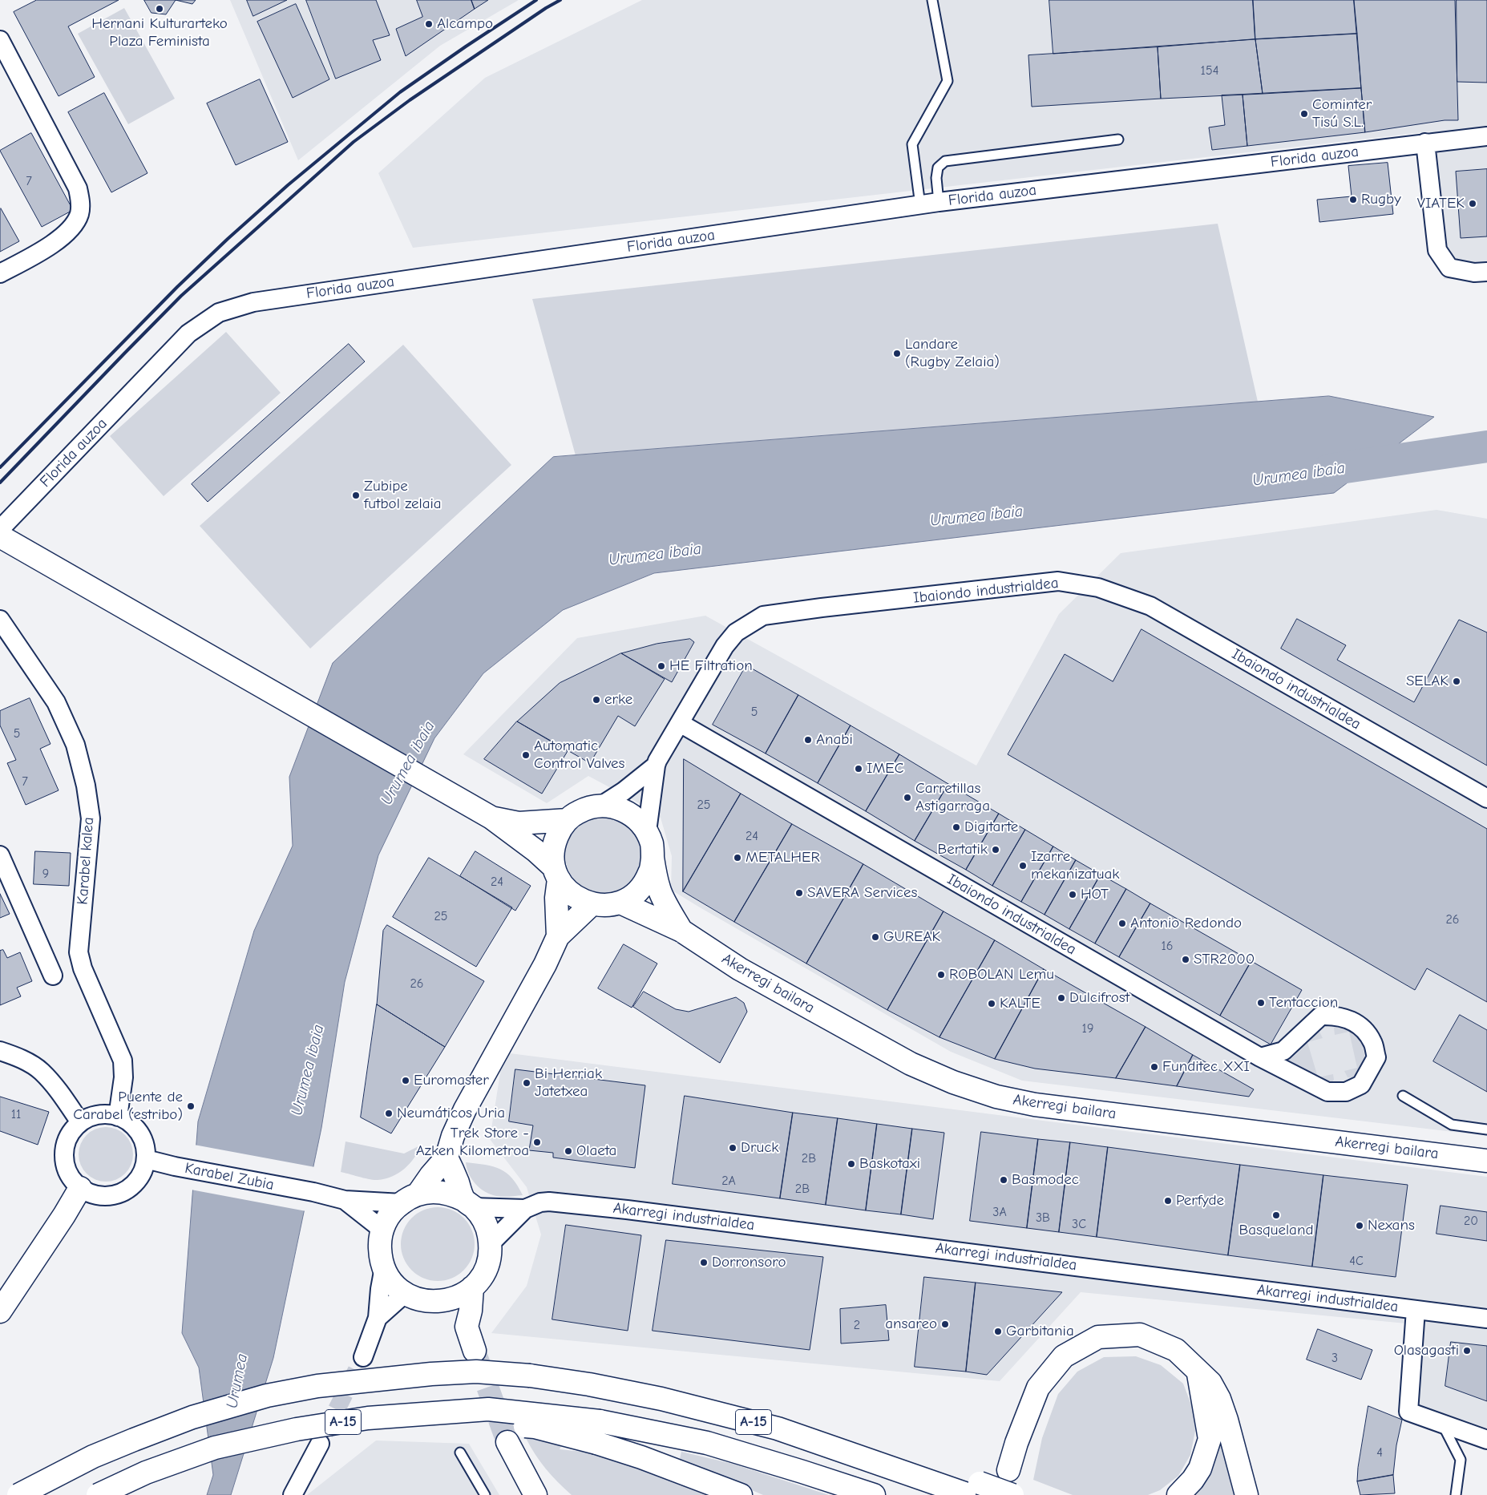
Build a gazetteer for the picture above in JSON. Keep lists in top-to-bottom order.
{
  "streets": {
    "main road": ["Akerregi bailara", "A-15"],
    "street": [
      "Florida auzoa",
      "Ibaiondo industrialdea",
      "Karabel kalea",
      "Karabel Zubia",
      "Akarregi industrialdea"
    ]
  },
  "crossings": [
    ["Karabel kalea", "Karabel Zubia"]
  ],
  "water": ["Urumea ibaia", "Urumea"],
  "places": [
    "Hernani Kulturarteko Plaza Feminista",
    "Alcampo",
    "Cominter Tisú S.L.",
    "Rugby",
    "VIATEK",
    "Landare (Rugby Zelaia)",
    "Zubipe futbol zelaia",
    "HE Filtration",
    "SELAK",
    "erke",
    "Anabi",
    "Automatic Control Valves",
    "IMEC",
    "Carretillas Astigarraga",
    "Digitarte",
    "Bertatik",
    "METALHER",
    "Izarre mekanizatuak",
    "SAVERA Services",
    "HOT",
    "Antonio Redondo",
    "GUREAK",
    "STR2000",
    "ROBOLAN Lemu",
    "Dulcifrost",
    "Tentaccion",
    "KALTE",
    "Funditec XXI",
    "Euromaster",
    "Bi Herriak Jatetxea",
    "Puente de Carabel (estribo)",
    "Neumáticos Uria",
    "Trek Store - Azken Kilometroa",
    "Druck",
    "Olaeta",
    "Baskotaxi",
    "Basmodec",
    "Perfyde",
    "Basqueland",
    "Nexans",
    "Dorronsoro",
    "ansareo",
    "Garbitania",
    "Olasagasti"
  ],
  "house_numbers": [
    "154",
    "7",
    "5",
    "5",
    "7",
    "25",
    "24",
    "9",
    "24",
    "25",
    "26",
    "16",
    "26",
    "19",
    "11",
    "2B",
    "2A",
    "2B",
    "3A",
    "3B",
    "20",
    "3C",
    "4C",
    "2",
    "3",
    "4"
  ]
}
